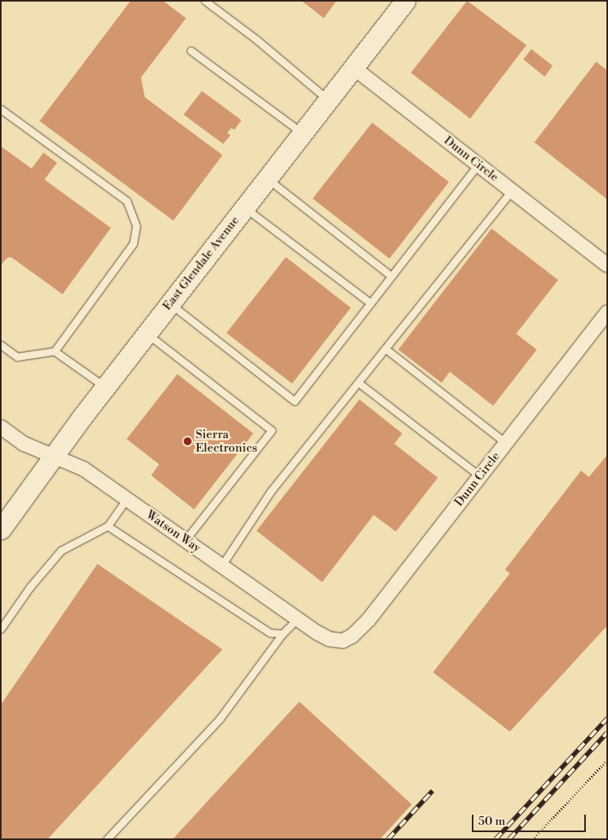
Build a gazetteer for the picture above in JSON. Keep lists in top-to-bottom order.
{
  "streets": {
    "street": ["Dunn Circle", "East Glendale Avenue", "Watson Way"]
  },
  "crossings": [
    ["Dunn Circle", "East Glendale Avenue"],
    ["Dunn Circle", "Watson Way"],
    ["East Glendale Avenue", "Watson Way"]
  ],
  "places": ["Sierra Electronics"],
  "scale_bar": "50 m"
}
